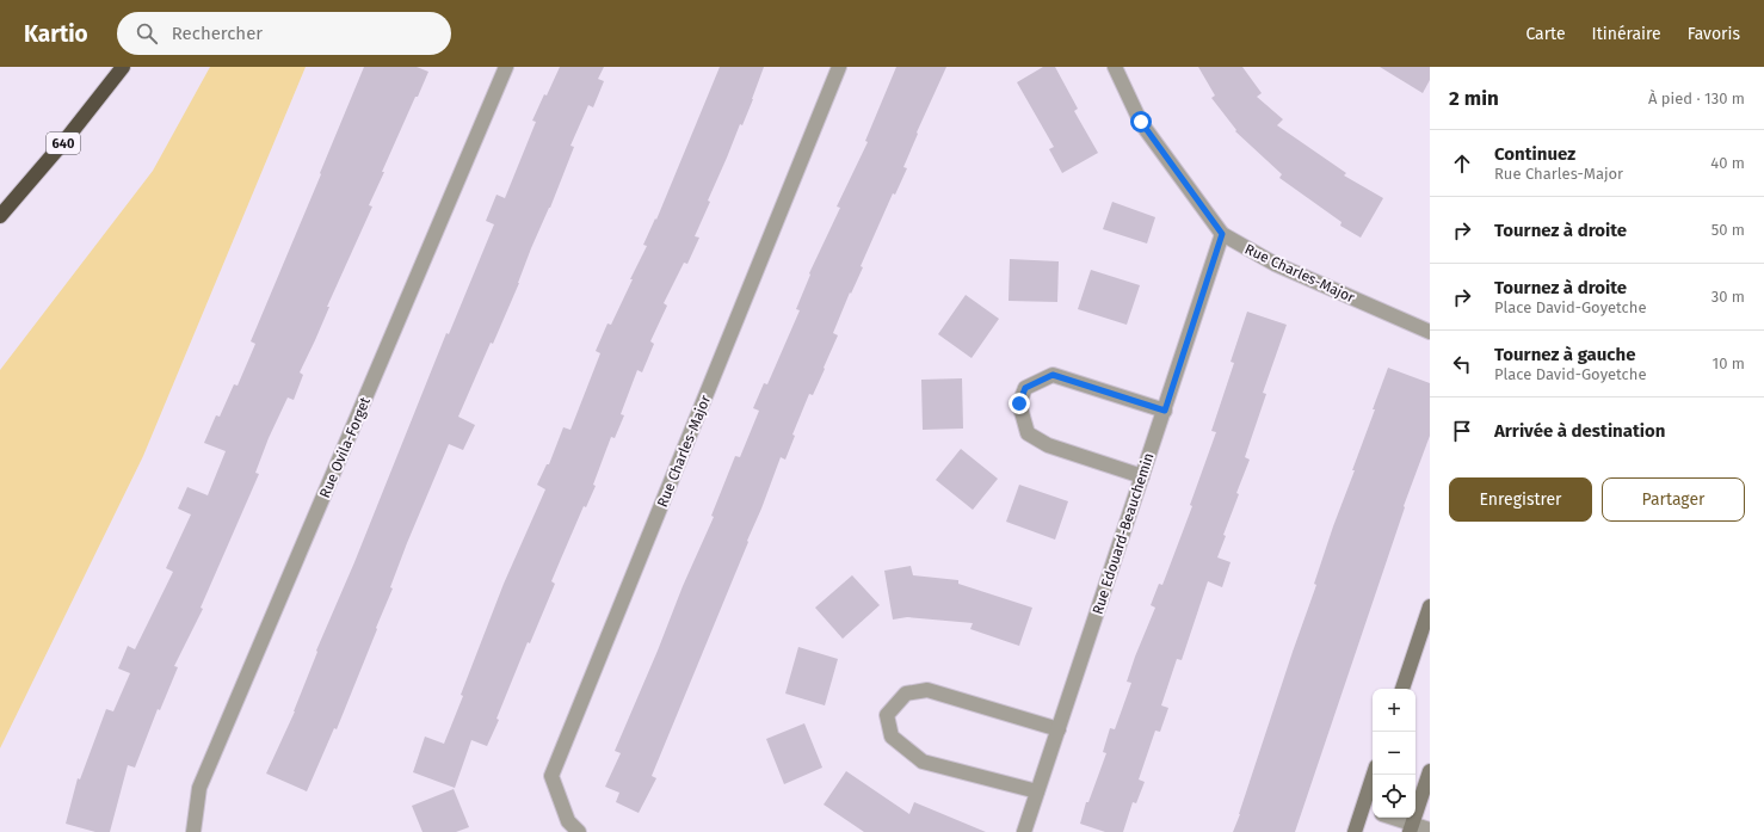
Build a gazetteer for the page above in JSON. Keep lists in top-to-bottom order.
{
  "streets": {
    "highway": ["640"],
    "street": ["Rue Charles-Major", "Rue Ovila-Forget", "Rue Edouard-Beauchemin"]
  },
  "crossings": [
    ["Rue Charles-Major", "Rue Edouard-Beauchemin"]
  ],
  "page": {
    "header": "Kartio",
    "search": "Rechercher",
    "nav": ["Carte", "Itinéraire", "Favoris"],
    "heading": ["2 min", "À pied · 130 m"],
    "list": [
      ["Continuez", "Rue Charles-Major", "40 m"],
      ["Tournez à droite", "50 m"],
      ["Tournez à droite", "Place David-Goyetche", "30 m"],
      ["Tournez à gauche", "Place David-Goyetche", "10 m"],
      "Arrivée à destination"
    ],
    "buttons": ["Enregistrer", "Partager"],
    "map_buttons": ["+", "−"]
  }
}
